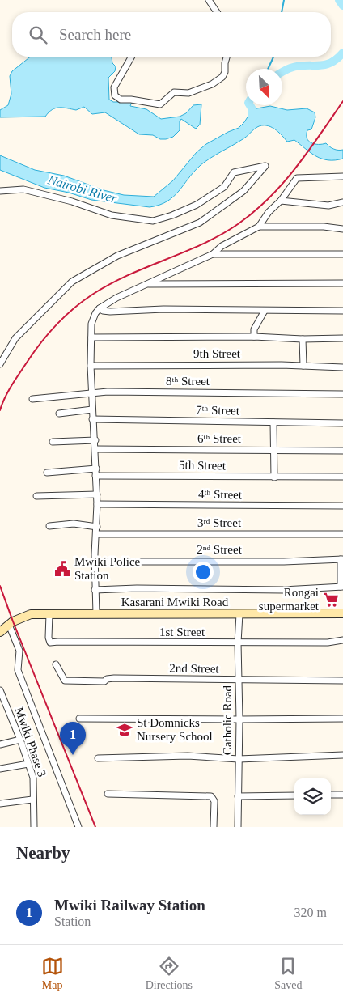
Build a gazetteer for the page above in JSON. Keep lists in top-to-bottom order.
{
  "streets": {
    "main road": ["Kasarani Mwiki Road"],
    "street": [
      "9th Street",
      "8ᵗʰ Street",
      "7ᵗʰ Street",
      "6ᵗʰ Street",
      "5th Street",
      "4ᵗʰ Street",
      "3ʳᵈ Street",
      "2ⁿᵈ Street",
      "1st Street",
      "2nd Street",
      "Catholic Road",
      "Mwiki Phase 3"
    ]
  },
  "crossings": [
    ["Kasarani Mwiki Road", "1st Street"],
    ["Kasarani Mwiki Road", "Catholic Road"],
    ["1st Street", "Catholic Road"],
    ["2nd Street", "Catholic Road"]
  ],
  "water": ["Nairobi River"],
  "places": {
    "public building": ["Mwiki Police Station"],
    "supermarket": ["Rongai supermarket"],
    "school or university": ["St Domnicks Nursery School"]
  },
  "north": "bottom right",
  "page": {
    "search": "Search here",
    "pins": "1",
    "heading": "Nearby",
    "list": [
      {
        "mark": "1",
        "name": "Mwiki Railway Station",
        "note": "Station",
        "value": "320 m"
      }
    ],
    "nav": ["Map", "Directions", "Saved"]
  }
}
